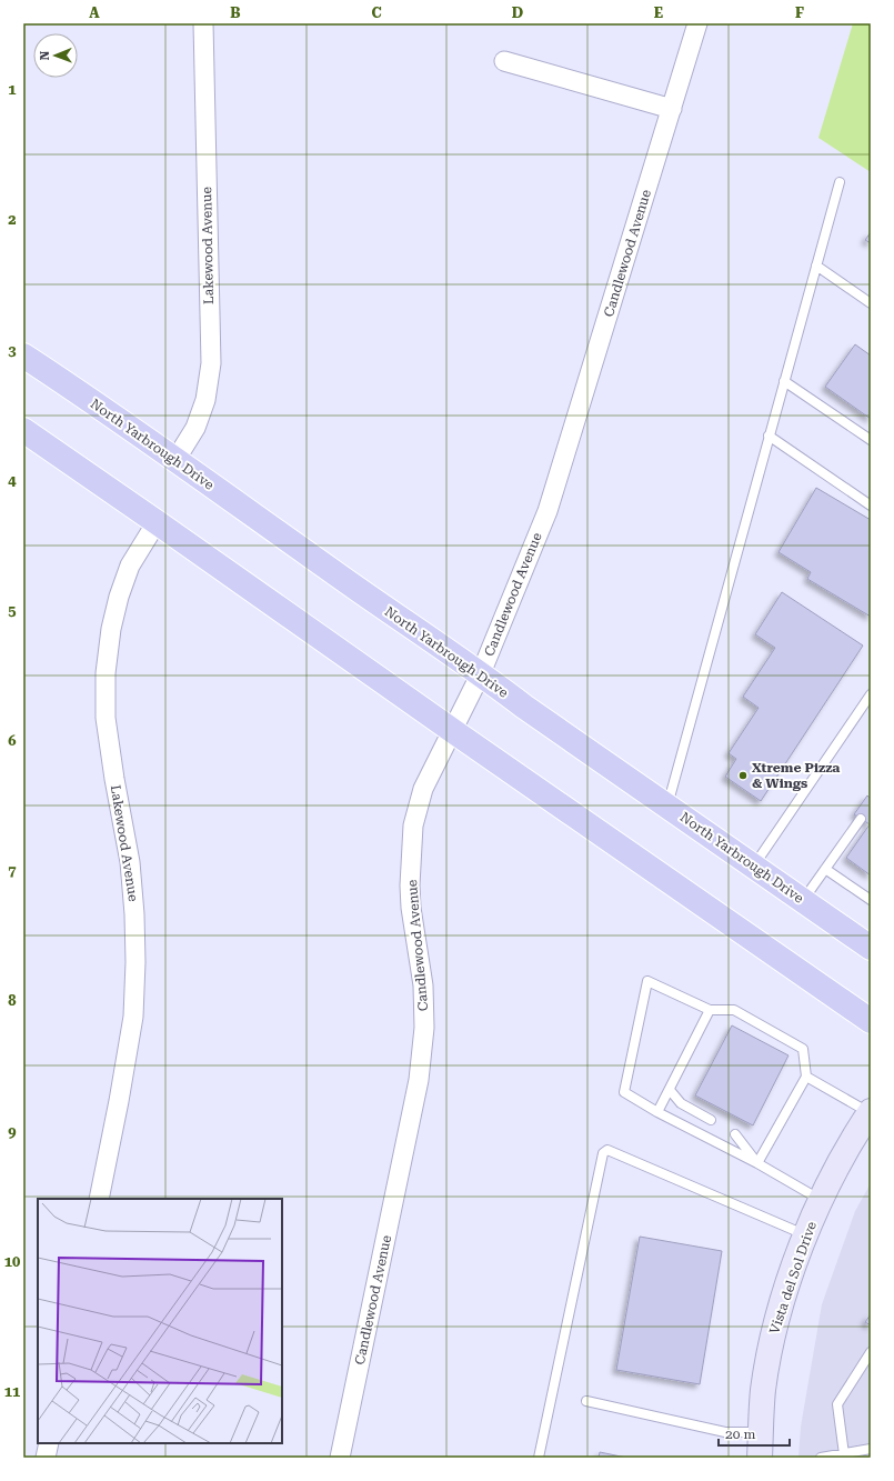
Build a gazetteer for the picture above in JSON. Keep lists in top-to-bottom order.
{
  "streets": {
    "main road": ["North Yarbrough Drive", "Vista del Sol Drive"],
    "street": ["Lakewood Avenue", "Candlewood Avenue"]
  },
  "crossings": [
    ["Lakewood Avenue", "North Yarbrough Drive"],
    ["Candlewood Avenue", "North Yarbrough Drive"]
  ],
  "places": ["Xtreme Pizza & Wings"],
  "scale_bar": "20 m",
  "north": "left",
  "grid": {
    "columns": [
      "A",
      "B",
      "C",
      "D",
      "E",
      "F"
    ],
    "rows": [
      "1",
      "2",
      "3",
      "4",
      "5",
      "6",
      "7",
      "8",
      "9",
      "10",
      "11"
    ]
  }
}
